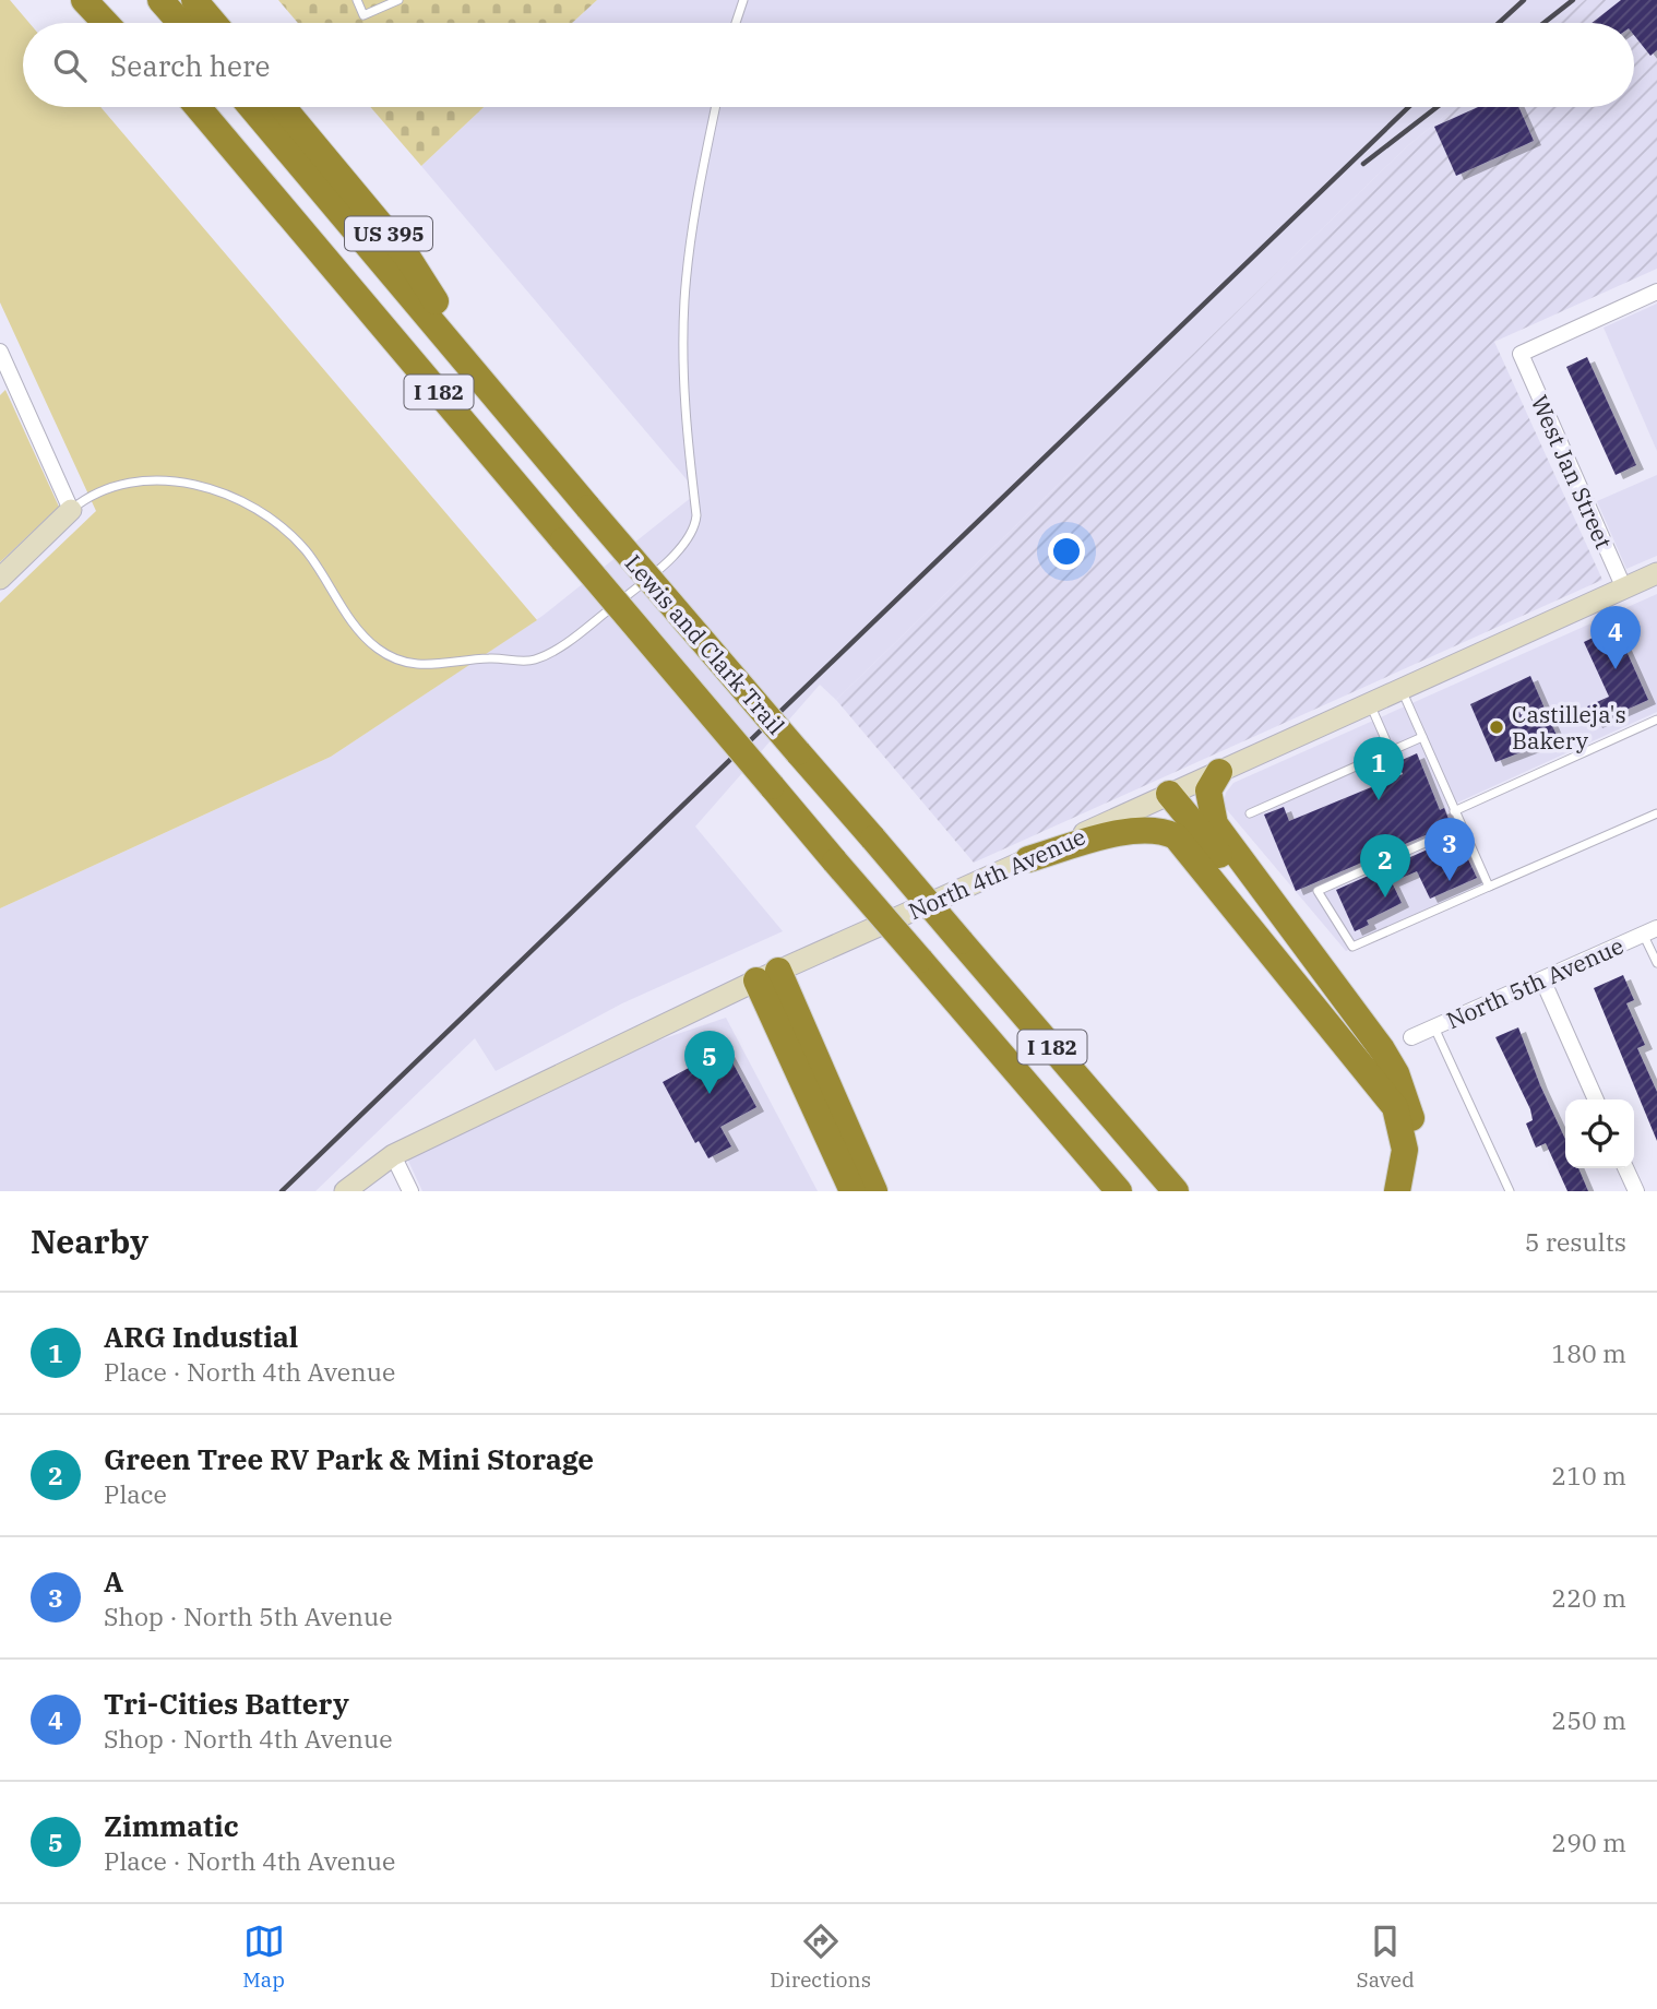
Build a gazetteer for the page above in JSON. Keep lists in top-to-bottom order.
{
  "streets": {
    "highway": ["US 395", "I 182", "Lewis and Clark Trail"],
    "main road": ["North 4th Avenue"],
    "street": ["West Jan Street", "North 5th Avenue"]
  },
  "crossings": [
    ["US 395", "Lewis and Clark Trail"],
    ["West Jan Street", "North 4th Avenue"]
  ],
  "places": ["Castilleja's Bakery"],
  "page": {
    "search": "Search here",
    "pins": [
      "4",
      "1",
      "3",
      "2",
      "5"
    ],
    "heading": ["Nearby", "5 results"],
    "list": [
      {
        "mark": "1",
        "name": "ARG Industial",
        "note": "Place · North 4th Avenue",
        "value": "180 m"
      },
      {
        "mark": "2",
        "name": "Green Tree RV Park & Mini Storage",
        "note": "Place",
        "value": "210 m"
      },
      {
        "mark": "3",
        "name": "A",
        "note": "Shop · North 5th Avenue",
        "value": "220 m"
      },
      {
        "mark": "4",
        "name": "Tri-Cities Battery",
        "note": "Shop · North 4th Avenue",
        "value": "250 m"
      },
      {
        "mark": "5",
        "name": "Zimmatic",
        "note": "Place · North 4th Avenue",
        "value": "290 m"
      }
    ],
    "nav": ["Map", "Directions", "Saved"]
  }
}
